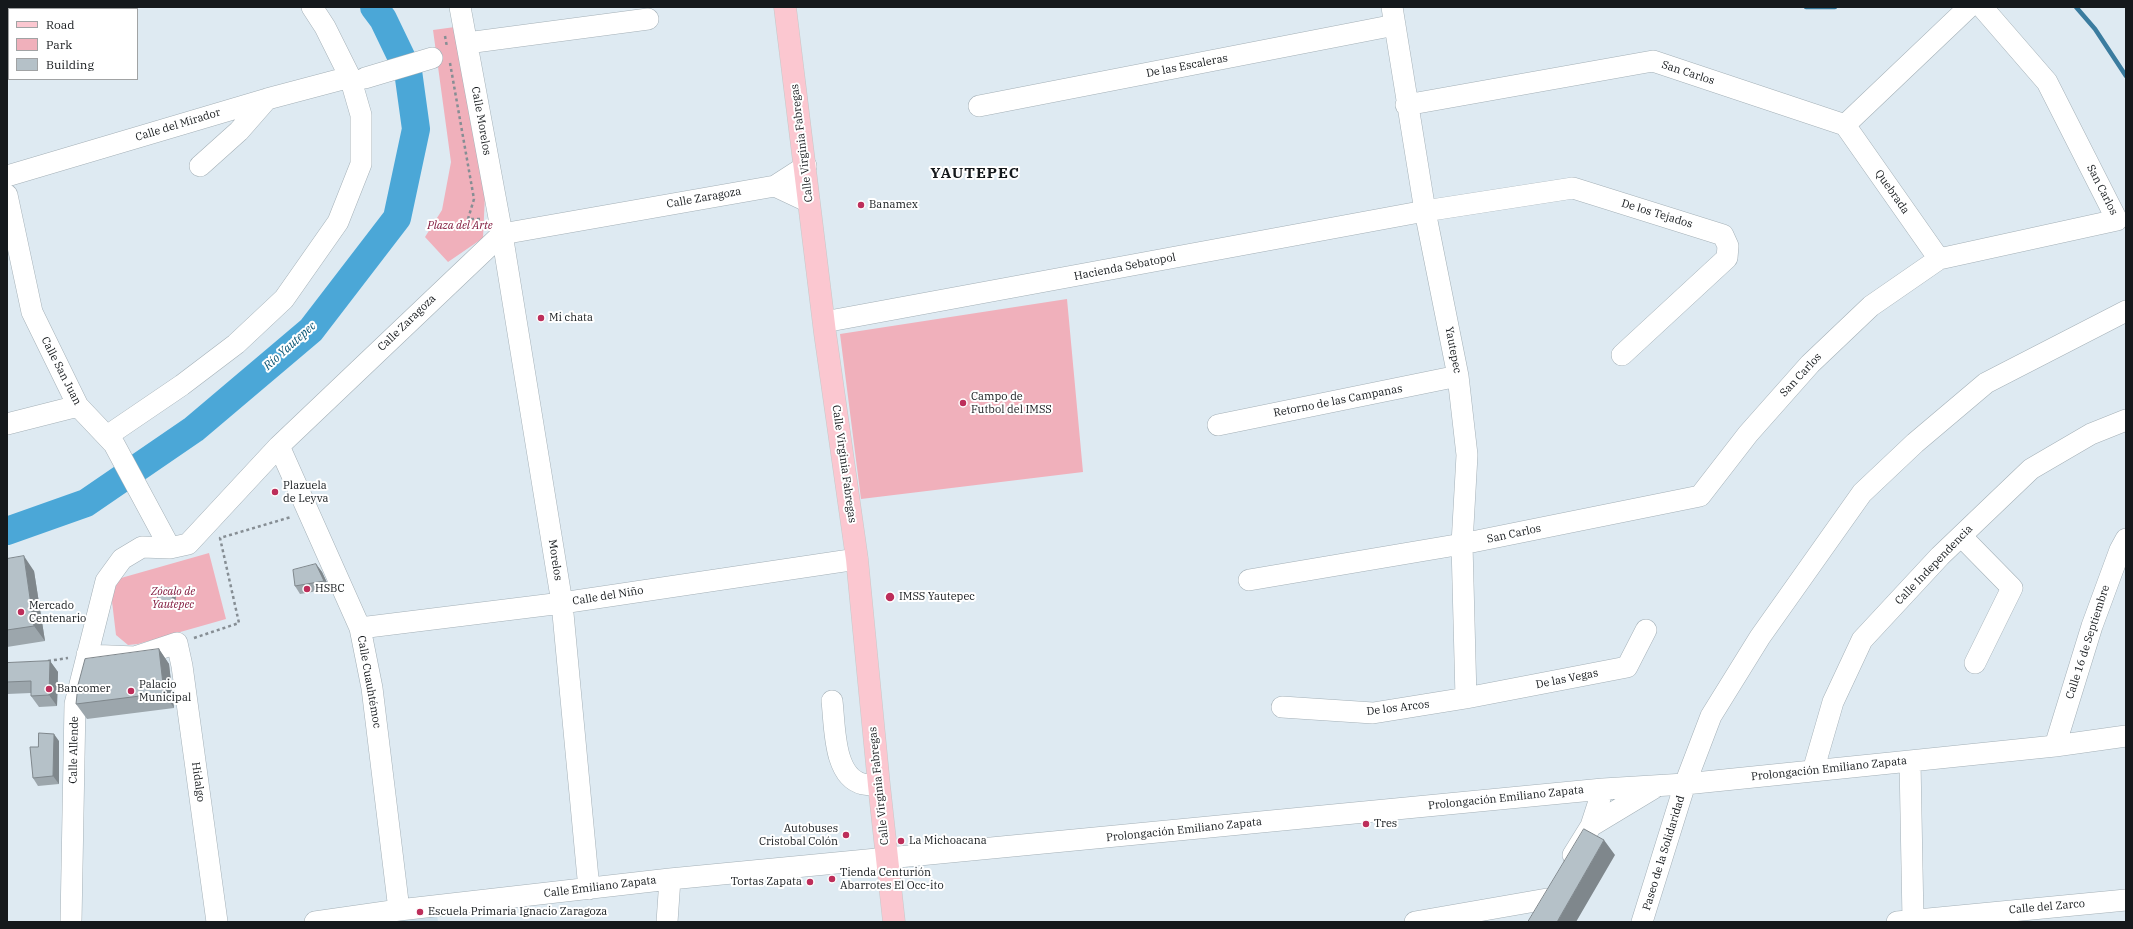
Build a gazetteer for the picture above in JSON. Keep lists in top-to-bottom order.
{
  "streets": {
    "main road": ["Calle Virginia Fabregas"],
    "street": [
      "De las Escaleras",
      "San Carlos",
      "Calle Morelos",
      "Calle del Mirador",
      "Quebrada",
      "Calle Zaragoza",
      "De los Tejados",
      "Hacienda Sebatopol",
      "Yautepec",
      "Calle San Juan",
      "Retorno de las Campanas",
      "Morelos",
      "Calle Independencia",
      "Calle del Niño",
      "Calle 16 de Septiembre",
      "De las Vegas",
      "Calle Cuauhtémoc",
      "De los Arcos",
      "Calle Allende",
      "Prolongación Emiliano Zapata",
      "Hidalgo",
      "Paseo de la Solidaridad",
      "Calle Emiliano Zapata",
      "Calle del Zarco"
    ]
  },
  "crossings": [
    ["De las Escaleras", "Yautepec"],
    ["San Carlos", "Quebrada"],
    ["San Carlos", "Yautepec"],
    ["Calle Morelos", "Calle Zaragoza"],
    ["Calle Morelos", "Morelos"],
    ["Calle Virginia Fabregas", "Calle Zaragoza"],
    ["Calle Virginia Fabregas", "Hacienda Sebatopol"],
    ["Calle Virginia Fabregas", "Calle del Niño"],
    ["Calle Virginia Fabregas", "Prolongación Emiliano Zapata"],
    ["Calle Virginia Fabregas", "Calle Emiliano Zapata"],
    ["Calle Zaragoza", "Calle San Juan"],
    ["Calle Zaragoza", "Morelos"],
    ["Calle Zaragoza", "Calle Cuauhtémoc"],
    ["Calle Zaragoza", "Calle Allende"],
    ["De los Tejados", "Hacienda Sebatopol"],
    ["De los Tejados", "Yautepec"],
    ["Hacienda Sebatopol", "Yautepec"],
    ["Yautepec", "Retorno de las Campanas"],
    ["Yautepec", "De las Vegas"],
    ["Yautepec", "De los Arcos"],
    ["Morelos", "Calle del Niño"],
    ["Morelos", "Calle Emiliano Zapata"],
    ["Calle Independencia", "Prolongación Emiliano Zapata"],
    ["Calle del Niño", "Calle Cuauhtémoc"],
    ["Calle 16 de Septiembre", "Prolongación Emiliano Zapata"],
    ["De las Vegas", "De los Arcos"],
    ["Calle Cuauhtémoc", "Calle Emiliano Zapata"],
    ["Prolongación Emiliano Zapata", "Paseo de la Solidaridad"],
    ["Prolongación Emiliano Zapata", "Calle Emiliano Zapata"]
  ],
  "districts": ["YAUTEPEC"],
  "water": ["Río Yautepec"],
  "parks": ["Plaza del Arte", "Zócalo de Yautepec"],
  "places": [
    "Banamex",
    "Mi chata",
    "Campo de Futbol del IMSS",
    "Plazuela de Leyva",
    "HSBC",
    "IMSS Yautepec",
    "Mercado Centenario",
    "Bancomer",
    "Palacio Municipal",
    "Tres",
    "Autobuses Cristobal Colón",
    "La Michoacana",
    "Tienda Centurión Abarrotes El Occ-ito",
    "Tortas Zapata",
    "Escuela Primaria Ignacio Zaragoza"
  ],
  "legend": ["Road", "Park", "Building"]
}
